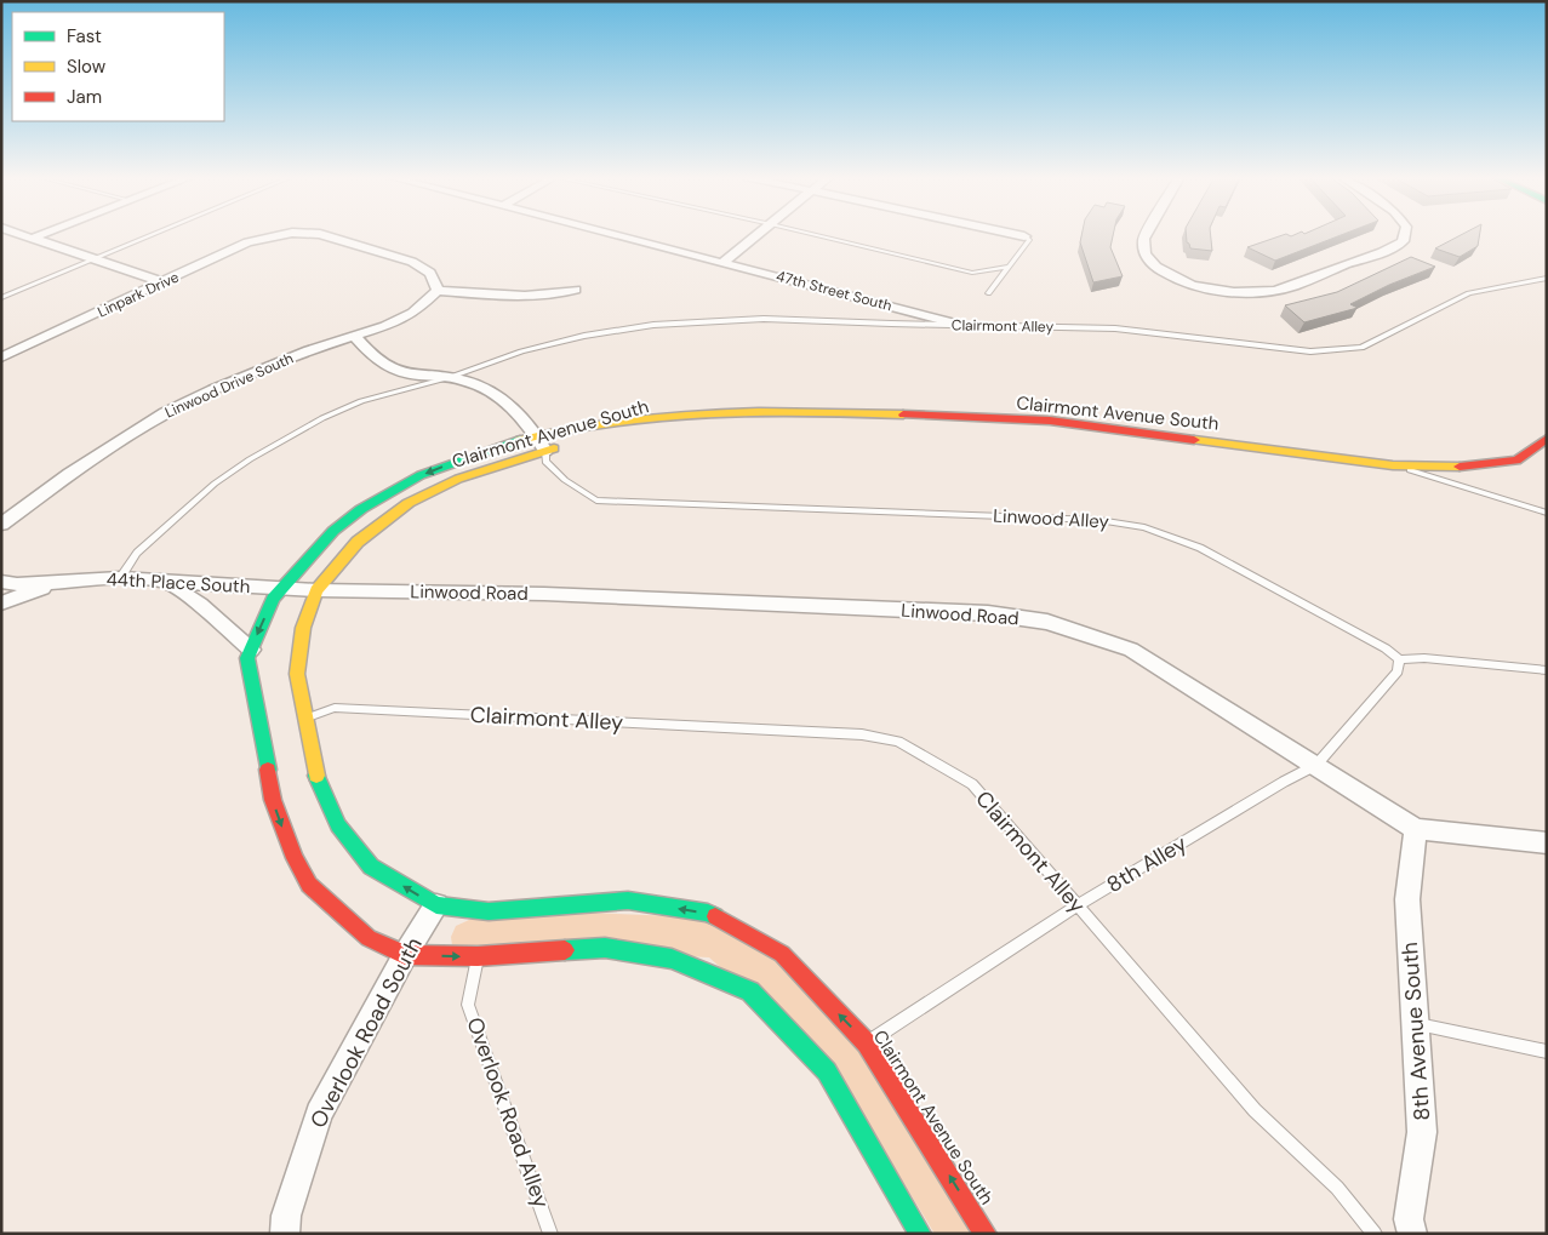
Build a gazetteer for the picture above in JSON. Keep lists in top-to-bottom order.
{
  "streets": {
    "street": [
      "47th Street South",
      "Linpark Drive",
      "Linwood Drive South",
      "Clairmont Avenue South",
      "44th Place South",
      "Linwood Road",
      "8th Avenue South",
      "Overlook Road South"
    ],
    "lane": [
      "Clairmont Alley",
      "Linwood Alley",
      "8th Alley",
      "Overlook Road Alley"
    ]
  },
  "crossings": [
    ["47th Street South", "Clairmont Alley"],
    ["Linpark Drive", "Linwood Drive South"],
    ["Clairmont Alley", "Clairmont Avenue South"],
    ["Clairmont Alley", "44th Place South"],
    ["Clairmont Alley", "8th Alley"],
    ["Clairmont Avenue South", "Linwood Alley"],
    ["Clairmont Avenue South", "44th Place South"],
    ["Clairmont Avenue South", "Linwood Road"],
    ["Clairmont Avenue South", "8th Alley"],
    ["Clairmont Avenue South", "Overlook Road South"],
    ["Clairmont Avenue South", "Overlook Road Alley"],
    ["Linwood Alley", "8th Alley"],
    ["44th Place South", "Linwood Road"],
    ["Linwood Road", "8th Alley"],
    ["Linwood Road", "8th Avenue South"]
  ],
  "legend": ["Fast", "Slow", "Jam"]
}
